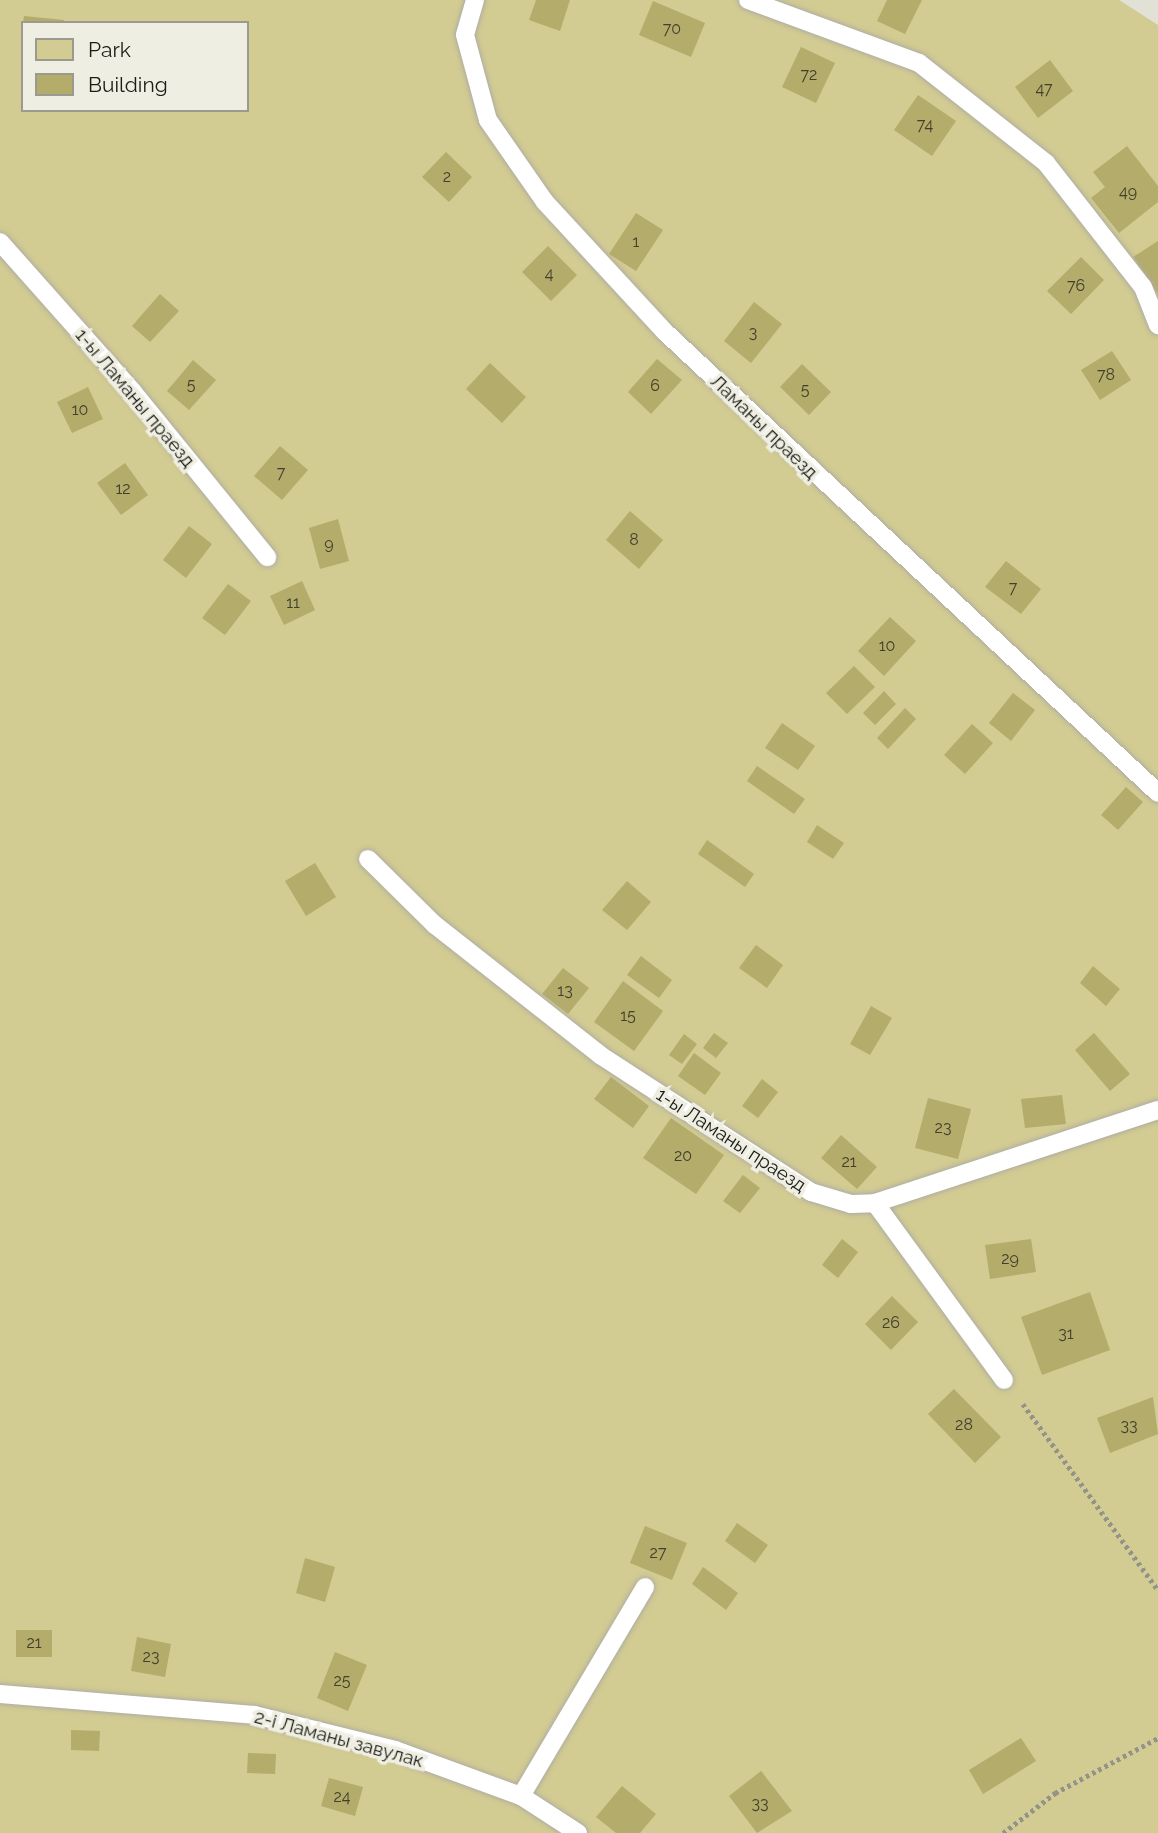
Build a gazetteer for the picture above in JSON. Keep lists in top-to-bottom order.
{
  "streets": {
    "lane": ["1-ы Ламаны праезд", "Ламаны праезд", "2-і Ламаны завулак"]
  },
  "house_numbers": [
    "70",
    "72",
    "47",
    "74",
    "2",
    "49",
    "1",
    "4",
    "76",
    "3",
    "78",
    "5",
    "6",
    "5",
    "10",
    "7",
    "12",
    "8",
    "9",
    "7",
    "11",
    "10",
    "13",
    "15",
    "23",
    "20",
    "21",
    "29",
    "26",
    "31",
    "28",
    "33",
    "27",
    "21",
    "23",
    "25",
    "24",
    "33"
  ],
  "legend": ["Park", "Building"]
}
